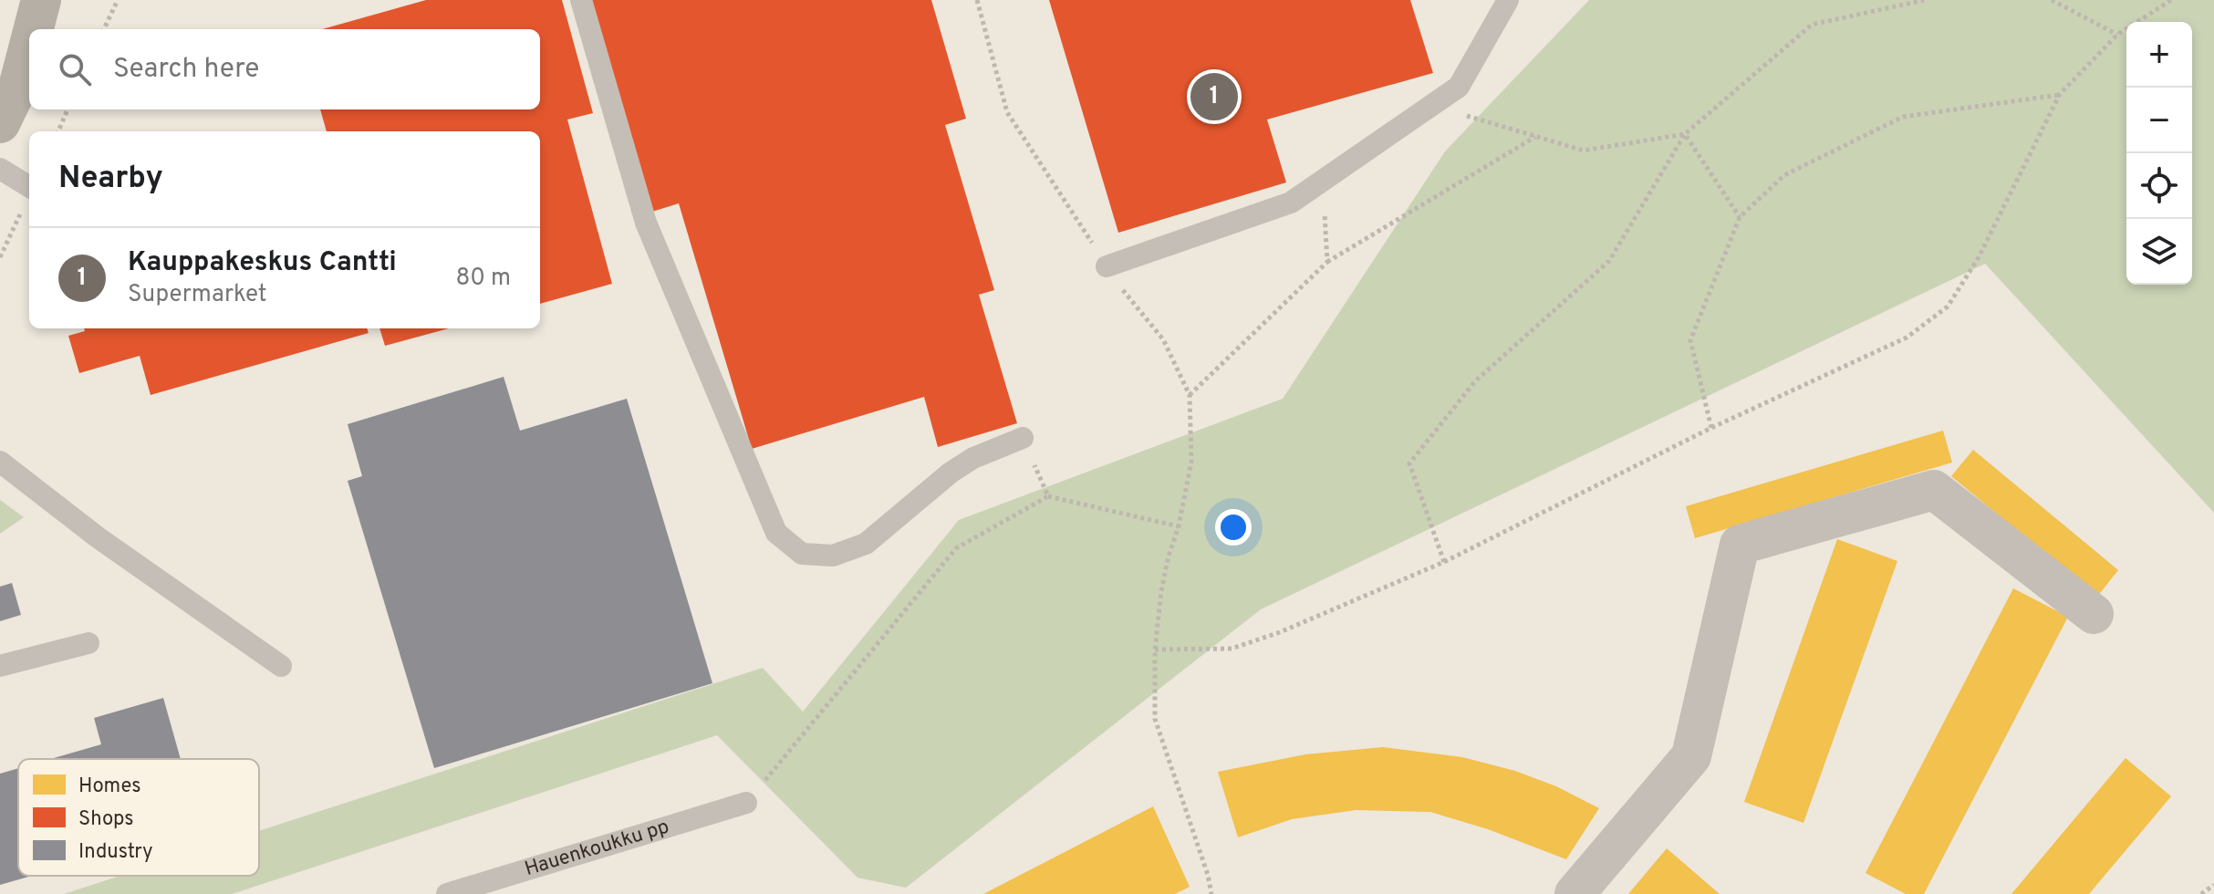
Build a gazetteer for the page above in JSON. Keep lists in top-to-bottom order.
{
  "streets": {
    "lane": ["Hauenkoukku pp"]
  },
  "legend": ["Homes", "Shops", "Industry"],
  "page": {
    "map_buttons": ["+", "−"],
    "search": "Search here",
    "pins": "1",
    "heading": "Nearby",
    "list": [
      {
        "mark": "1",
        "name": "Kauppakeskus Cantti",
        "note": "Supermarket",
        "value": "80 m"
      }
    ]
  }
}
